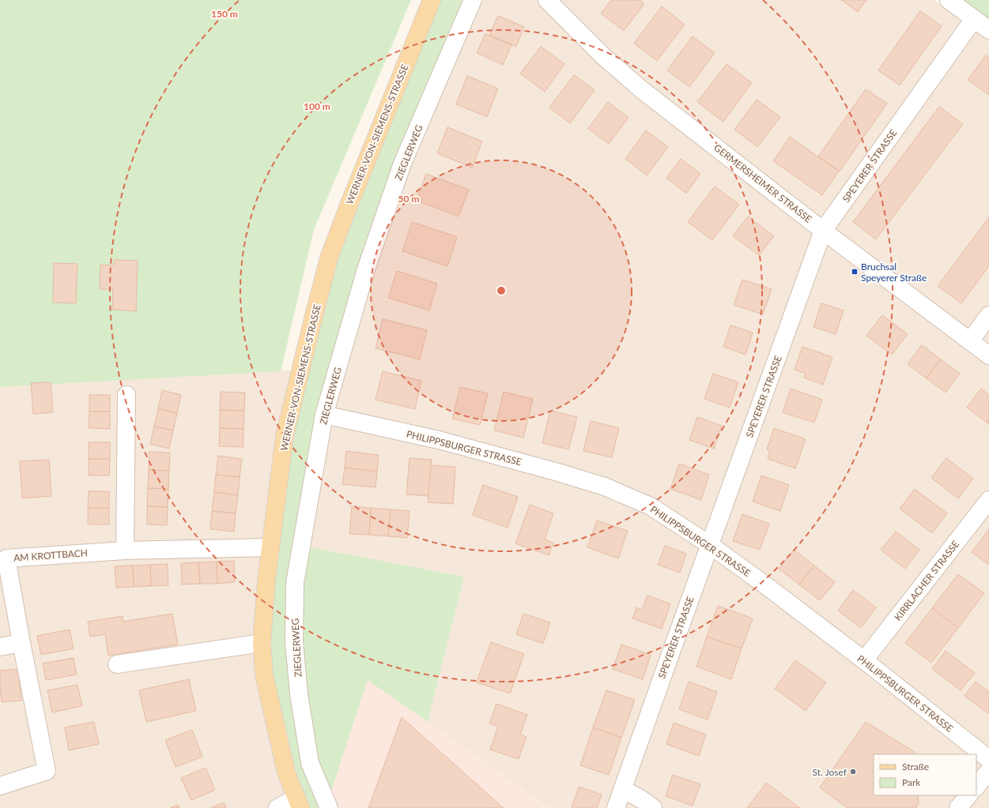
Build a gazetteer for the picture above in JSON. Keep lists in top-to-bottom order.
{
  "streets": {
    "main road": ["WERNER-VON-SIEMENS-STRASSE"],
    "street": [
      "ZIEGLERWEG",
      "SPEYERER STRASSE",
      "GERMERSHEIMER STRASSE",
      "PHILIPPSBURGER STRASSE",
      "AM KROTTBACH",
      "KIRRLACHER STRASSE"
    ]
  },
  "crossings": [
    ["WERNER-VON-SIEMENS-STRASSE", "AM KROTTBACH"],
    ["ZIEGLERWEG", "PHILIPPSBURGER STRASSE"],
    ["SPEYERER STRASSE", "GERMERSHEIMER STRASSE"],
    ["SPEYERER STRASSE", "PHILIPPSBURGER STRASSE"],
    ["PHILIPPSBURGER STRASSE", "KIRRLACHER STRASSE"]
  ],
  "places": {
    "transit": ["Bruchsal Speyerer Straße"],
    "other": ["St. Josef"]
  },
  "legend": ["Straße", "Park"],
  "rings": ["150 m", "100 m", "50 m"]
}
